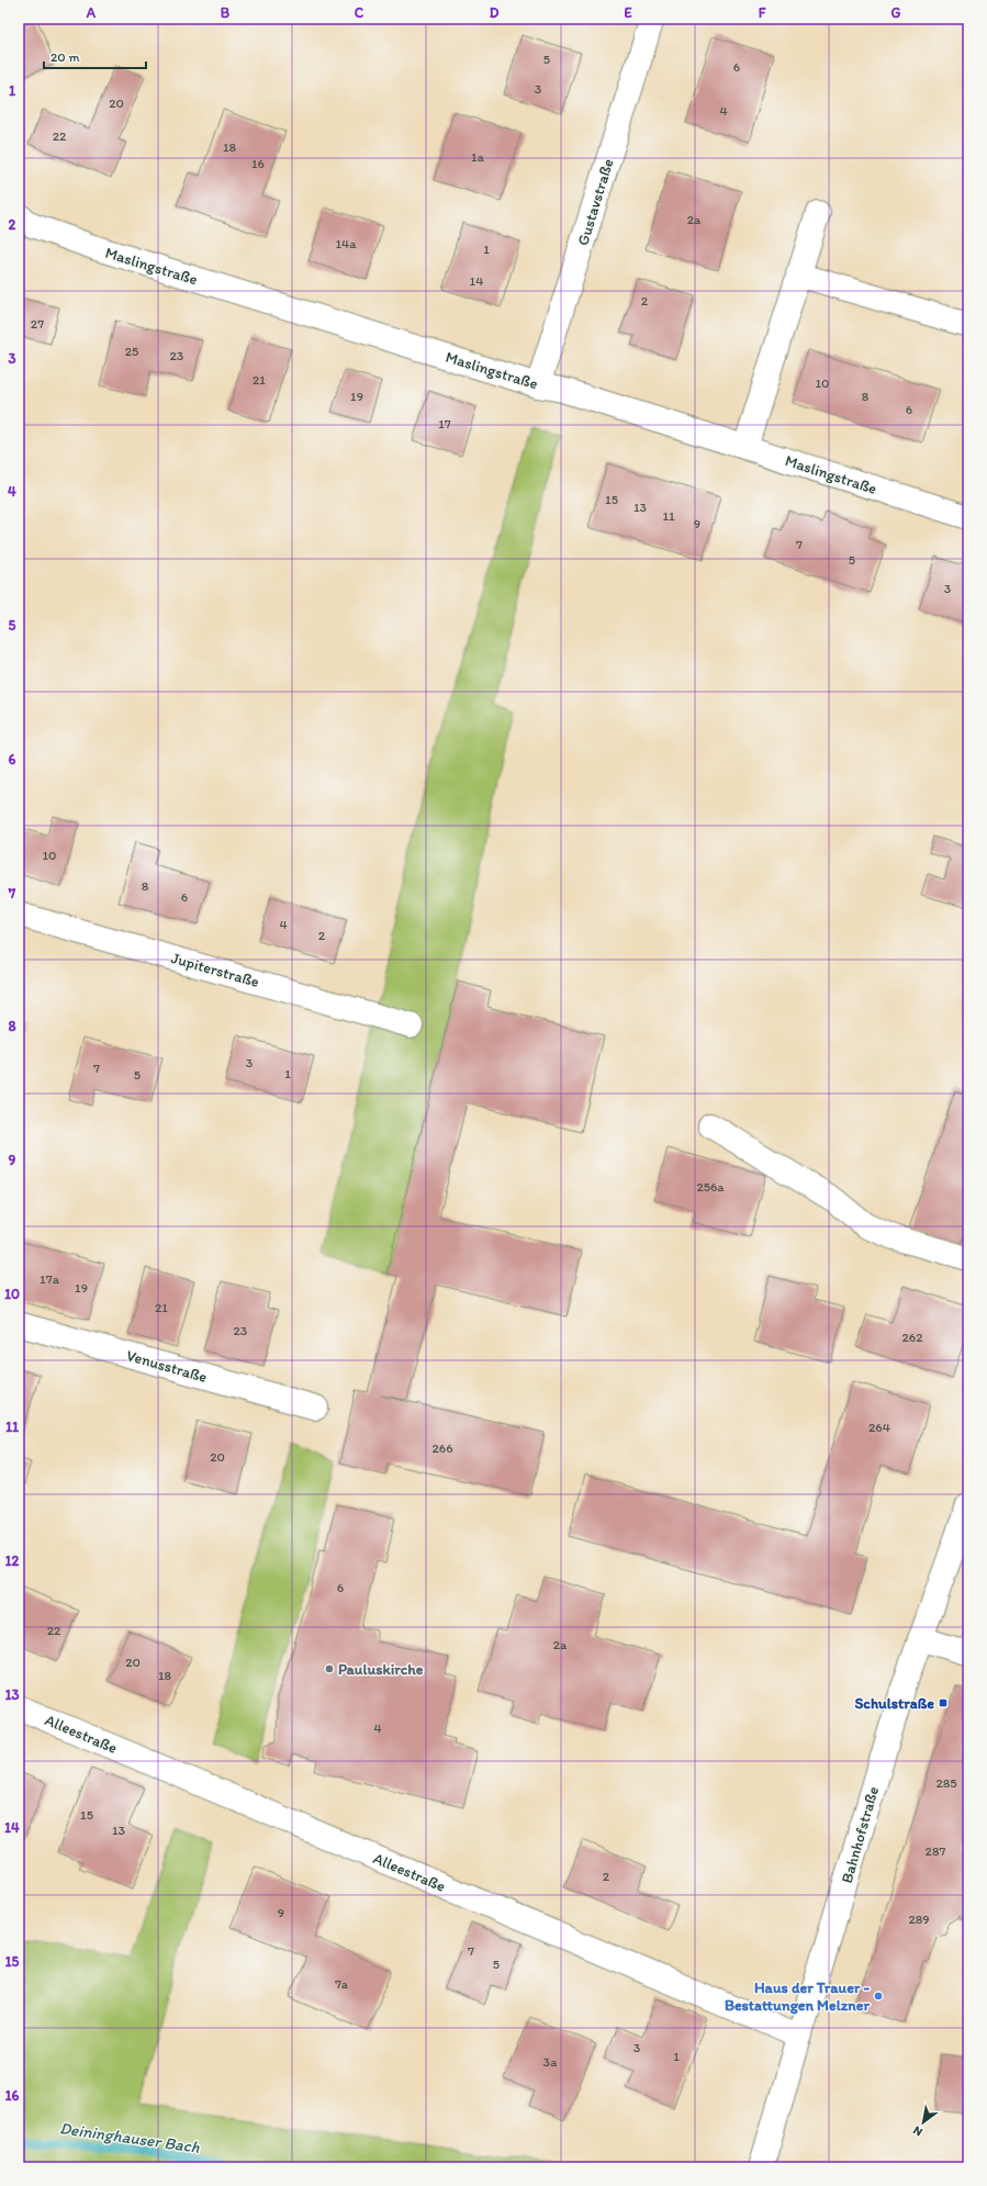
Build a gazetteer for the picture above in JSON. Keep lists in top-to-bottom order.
{
  "streets": {
    "street": [
      "Gustavstraße",
      "Maslingstraße",
      "Jupiterstraße",
      "Venusstraße",
      "Alleestraße",
      "Bahnhofstraße"
    ]
  },
  "crossings": [
    ["Gustavstraße", "Maslingstraße"],
    ["Alleestraße", "Bahnhofstraße"]
  ],
  "water": ["Deininghauser Bach"],
  "places": {
    "other": ["Pauluskirche", "Haus der Trauer - Bestattungen Melzner"],
    "transit": ["Schulstraße"]
  },
  "house_numbers": [
    "5",
    "6",
    "3",
    "20",
    "4",
    "22",
    "18",
    "1a",
    "16",
    "2a",
    "14a",
    "1",
    "14",
    "2",
    "27",
    "25",
    "23",
    "21",
    "10",
    "19",
    "8",
    "6",
    "17",
    "15",
    "13",
    "11",
    "9",
    "7",
    "5",
    "3",
    "10",
    "8",
    "6",
    "4",
    "2",
    "3",
    "7",
    "1",
    "5",
    "256a",
    "17a",
    "19",
    "21",
    "23",
    "262",
    "264",
    "266",
    "20",
    "6",
    "22",
    "2a",
    "20",
    "18",
    "4",
    "285",
    "15",
    "13",
    "287",
    "2",
    "9",
    "289",
    "7",
    "5",
    "7a",
    "3",
    "1",
    "3a"
  ],
  "scale_bar": "20 m",
  "north": "bottom left",
  "grid": {
    "columns": [
      "A",
      "B",
      "C",
      "D",
      "E",
      "F",
      "G"
    ],
    "rows": [
      "1",
      "2",
      "3",
      "4",
      "5",
      "6",
      "7",
      "8",
      "9",
      "10",
      "11",
      "12",
      "13",
      "14",
      "15",
      "16"
    ]
  }
}
